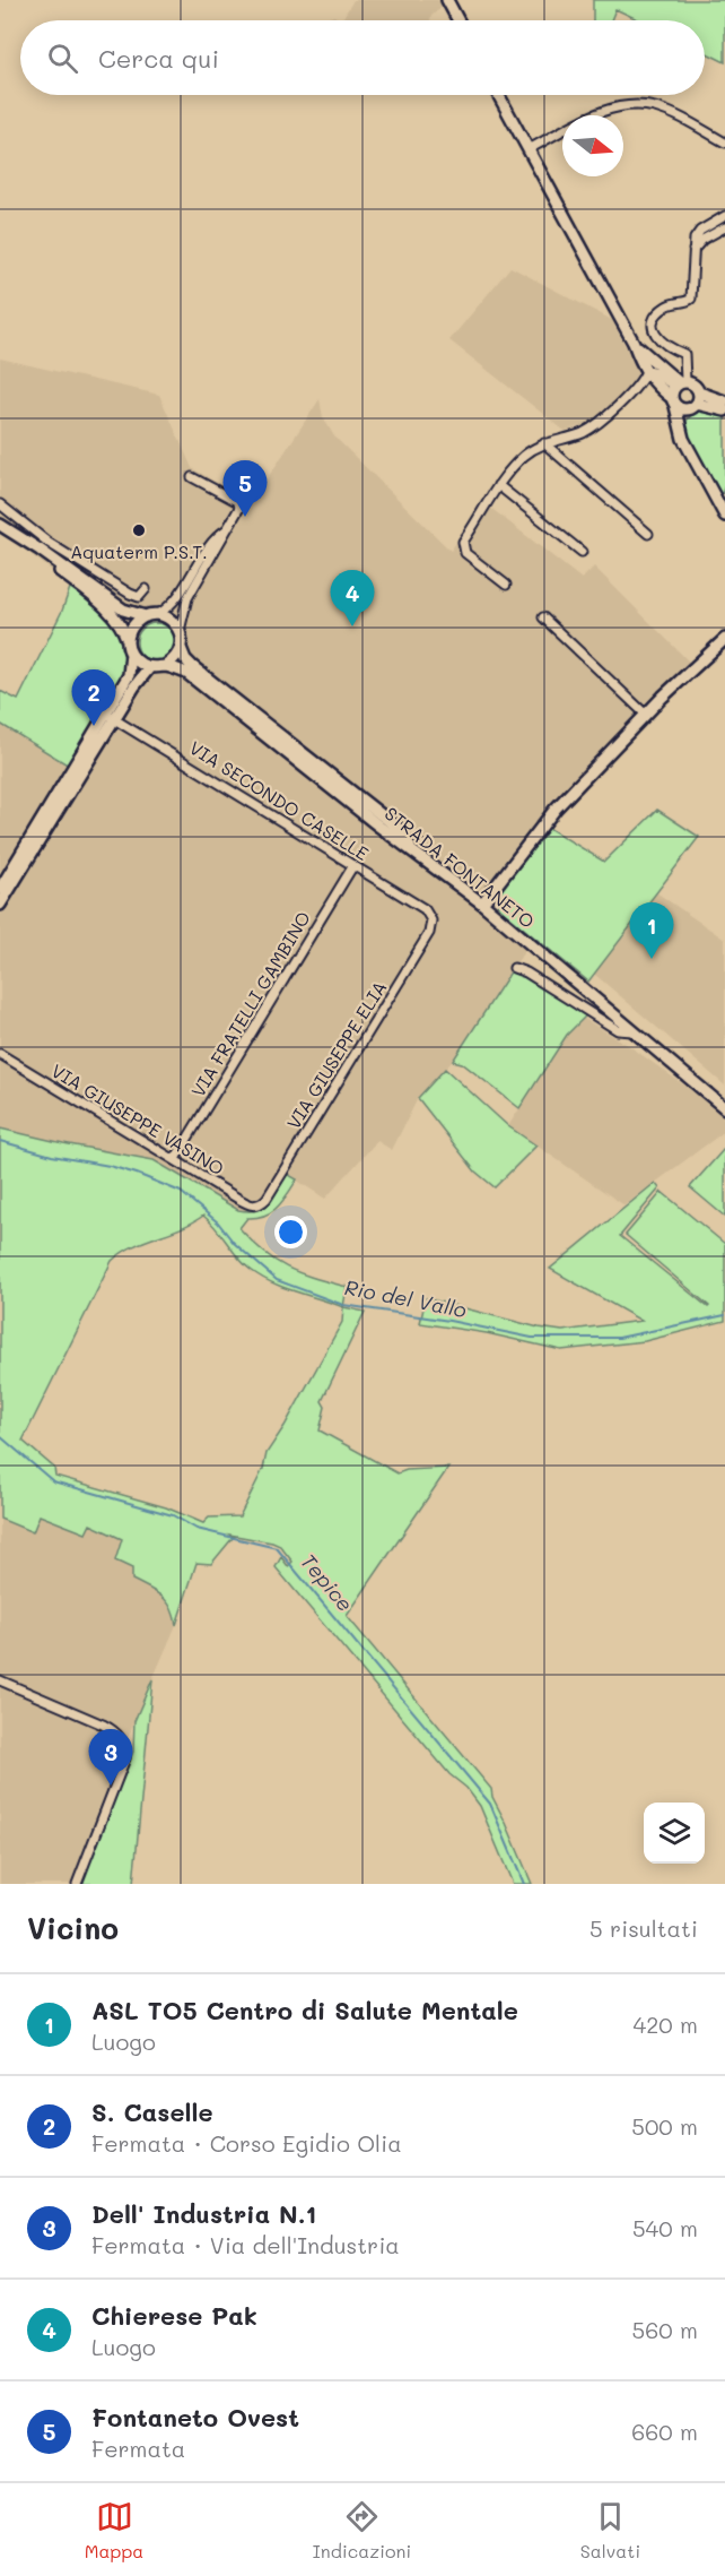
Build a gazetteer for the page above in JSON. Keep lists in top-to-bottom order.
{
  "streets": {
    "street": [
      "VIA SECONDO CASELLE",
      "STRADA FONTANETO",
      "VIA FRATELLI GAMBINO",
      "VIA GIUSEPPE ELIA",
      "VIA GIUSEPPE VASINO"
    ]
  },
  "crossings": [
    ["VIA SECONDO CASELLE", "VIA FRATELLI GAMBINO"],
    ["VIA SECONDO CASELLE", "VIA GIUSEPPE ELIA"],
    ["VIA FRATELLI GAMBINO", "VIA GIUSEPPE VASINO"],
    ["VIA GIUSEPPE ELIA", "VIA GIUSEPPE VASINO"]
  ],
  "water": ["Rio del Vallo", "Tepice"],
  "places": ["Aquaterm P.S.T."],
  "north": "right",
  "page": {
    "search": "Cerca qui",
    "pins": [
      "5",
      "4",
      "2",
      "1",
      "3"
    ],
    "heading": ["Vicino", "5 risultati"],
    "list": [
      {
        "mark": "1",
        "name": "ASL TO5 Centro di Salute Mentale",
        "note": "Luogo",
        "value": "420 m"
      },
      {
        "mark": "2",
        "name": "S. Caselle",
        "note": "Fermata · Corso Egidio Olia",
        "value": "500 m"
      },
      {
        "mark": "3",
        "name": "Dell' Industria N.1",
        "note": "Fermata · Via dell'Industria",
        "value": "540 m"
      },
      {
        "mark": "4",
        "name": "Chierese Pak",
        "note": "Luogo",
        "value": "560 m"
      },
      {
        "mark": "5",
        "name": "Fontaneto Ovest",
        "note": "Fermata",
        "value": "660 m"
      }
    ],
    "nav": ["Mappa", "Indicazioni", "Salvati"]
  }
}
